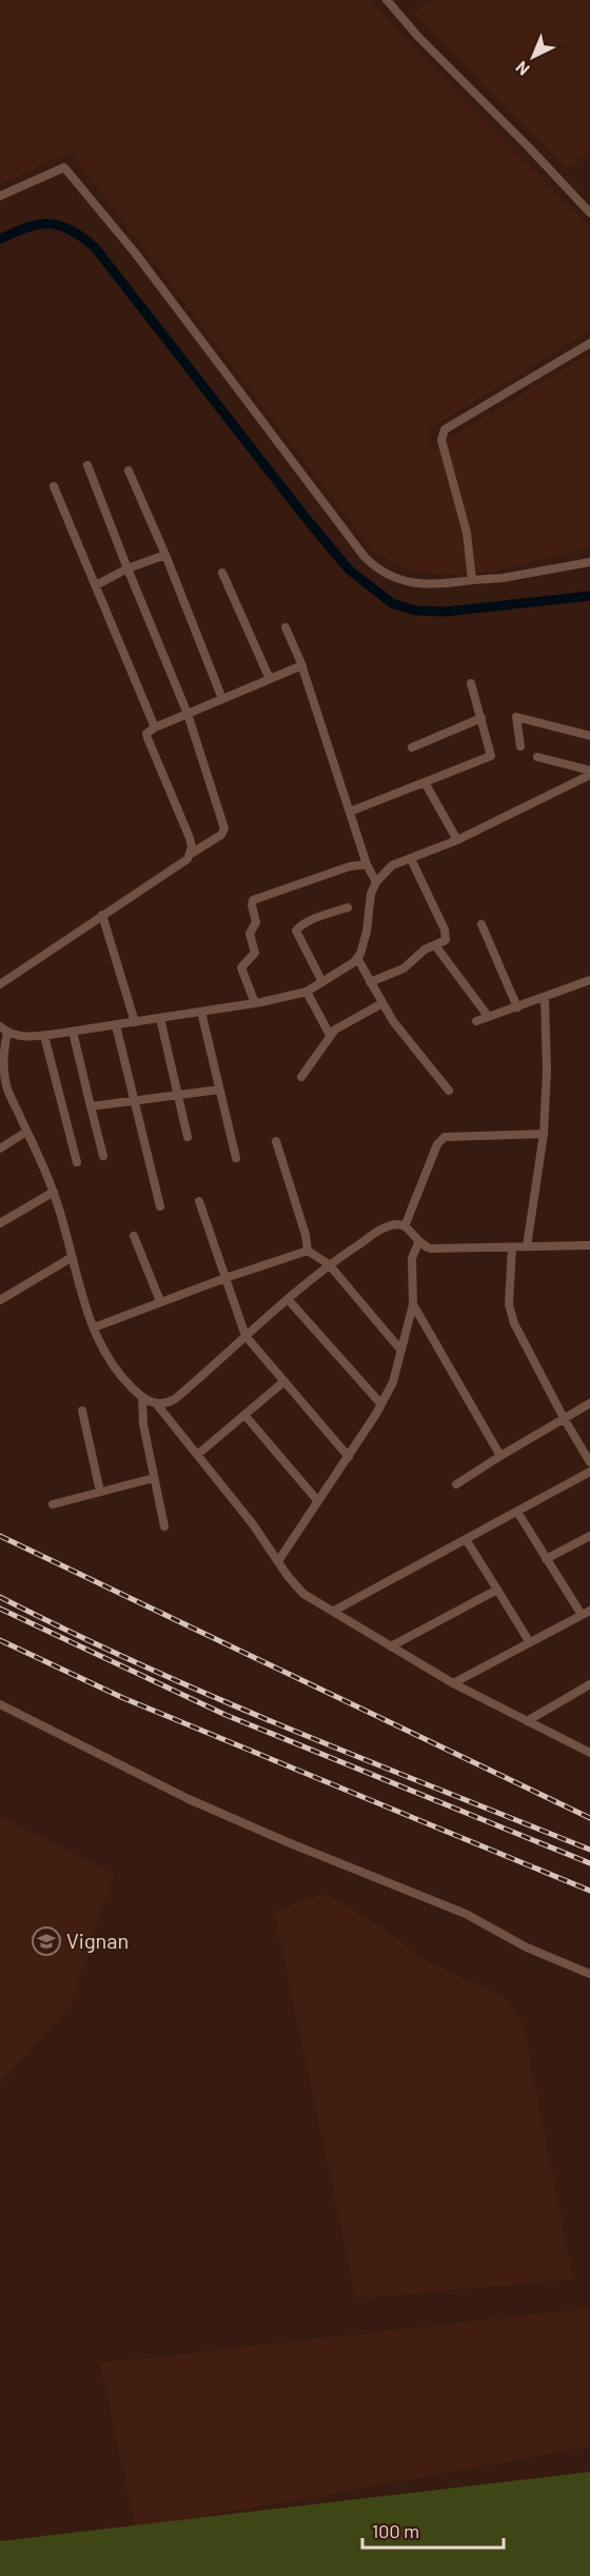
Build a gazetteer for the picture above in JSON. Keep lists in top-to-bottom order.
{
  "places": {
    "school or university": ["Vignan"]
  },
  "scale_bar": "100 m",
  "north": "bottom left"
}
